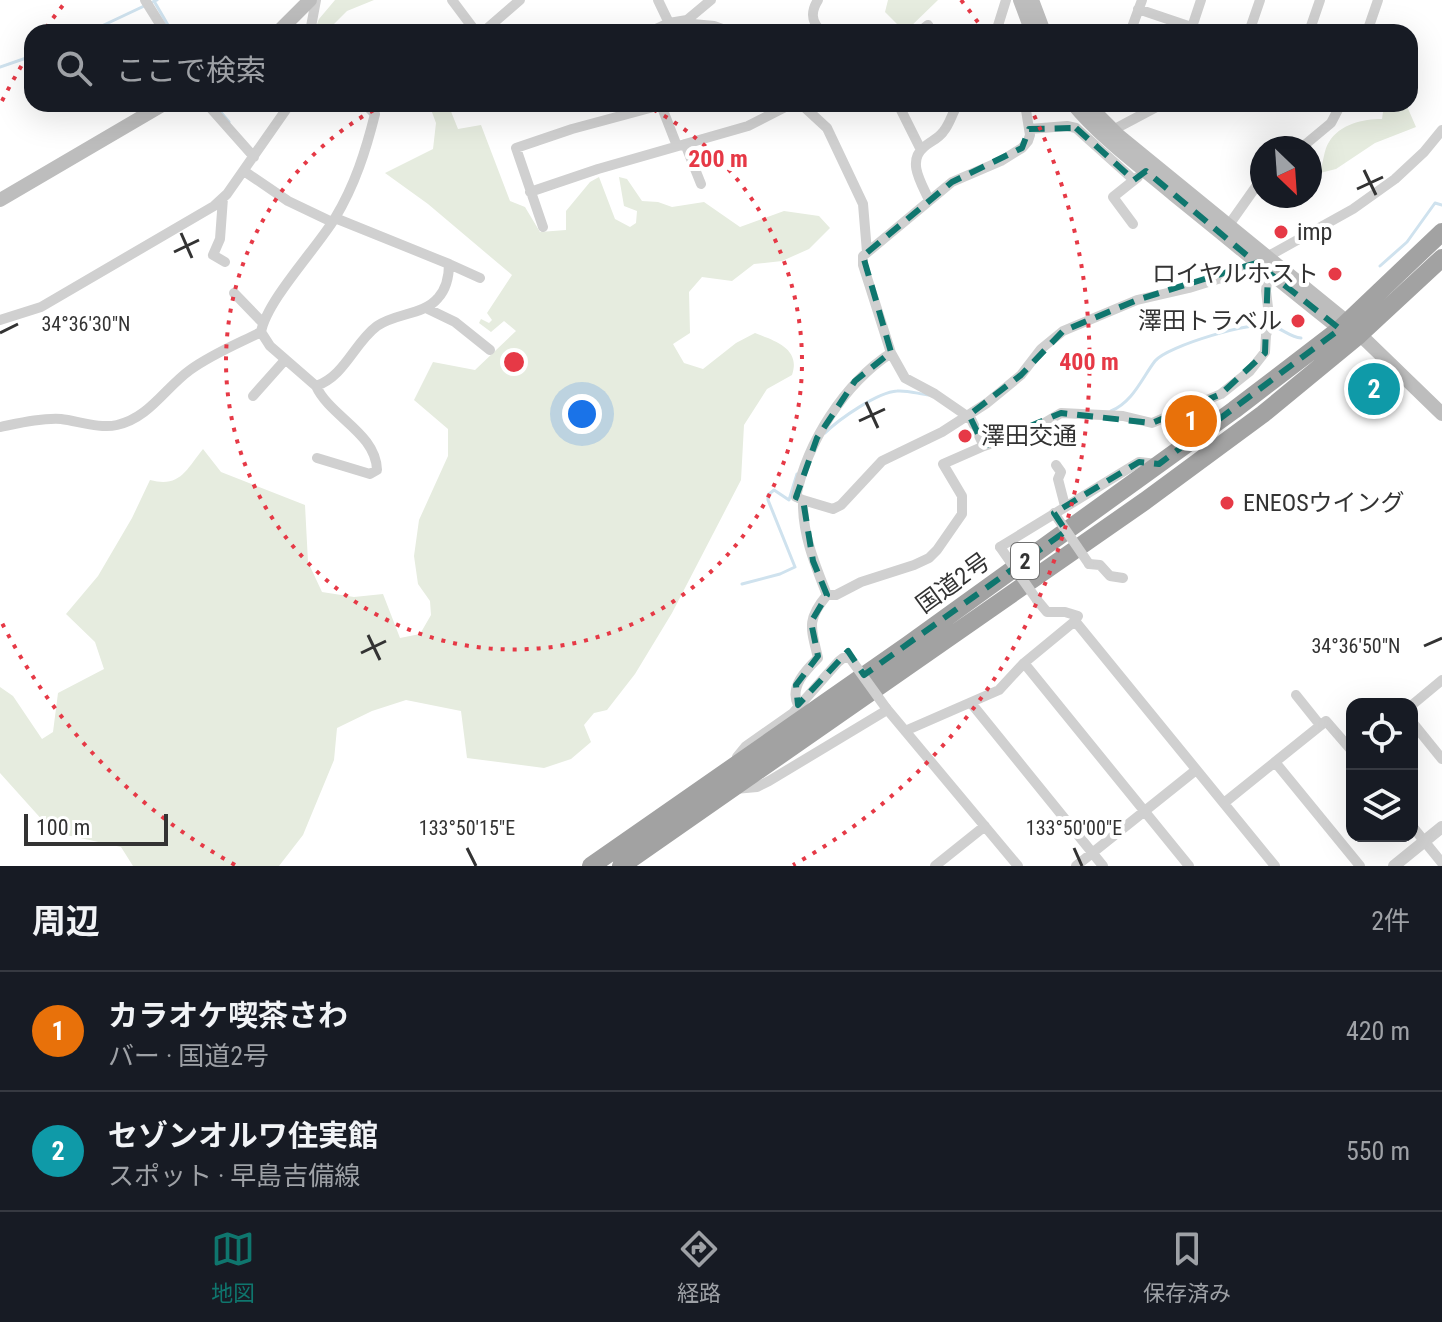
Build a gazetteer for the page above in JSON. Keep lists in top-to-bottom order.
{
  "streets": {
    "highway": ["2", "国道2号"]
  },
  "places": [
    "imp",
    "ロイヤルホスト",
    "澤田トラベル",
    "澤田交通",
    "ENEOSウイング"
  ],
  "scale_bar": "100 m",
  "north": "bottom right",
  "page": {
    "search": "ここで検索",
    "pins": ["2", "1"],
    "scale": "100 m",
    "heading": ["周辺", "2件"],
    "list": [
      {
        "mark": "1",
        "name": "カラオケ喫茶さわ",
        "note": "バー · 国道2号",
        "value": "420 m"
      },
      {
        "mark": "2",
        "name": "セゾンオルワ住実館",
        "note": "スポット · 早島吉備線",
        "value": "550 m"
      }
    ],
    "nav": ["地図", "経路", "保存済み"]
  },
  "coordinates": [
    "34°36'30\"N",
    "34°36'50\"N",
    "133°50'15\"E",
    "133°50'00\"E"
  ],
  "rings": ["200 m", "400 m"]
}
